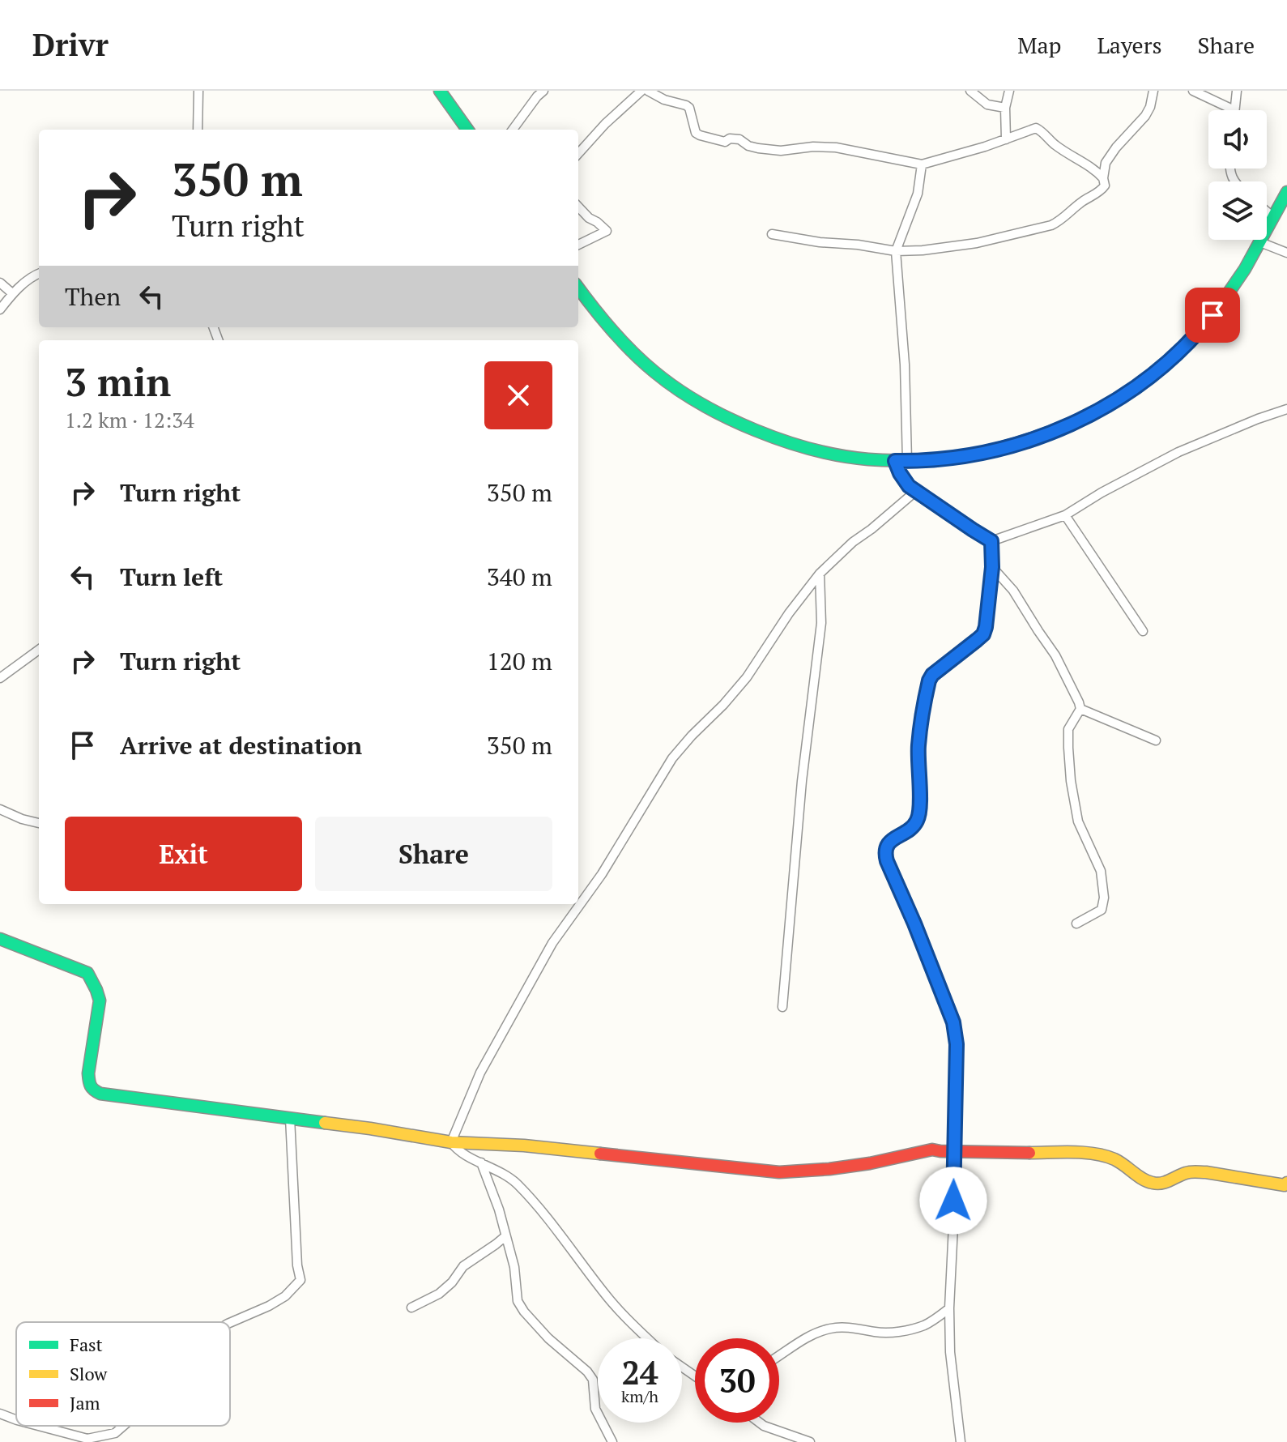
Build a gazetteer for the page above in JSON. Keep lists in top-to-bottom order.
{
  "legend": ["Fast", "Slow", "Jam"],
  "page": {
    "header": "Drivr",
    "nav": ["Map", "Layers", "Share"],
    "turn": ["350 m", "Turn right"],
    "then": "Then",
    "heading": ["3 min", "1.2 km · 12:34"],
    "list": [
      {
        "name": "Turn right",
        "value": "350 m"
      },
      {
        "name": "Turn left",
        "value": "340 m"
      },
      {
        "name": "Turn right",
        "value": "120 m"
      },
      {
        "name": "Arrive at destination",
        "value": "350 m"
      }
    ],
    "buttons": ["Exit", "Share"],
    "speed": "24 km/h",
    "limit": "30"
  }
}
